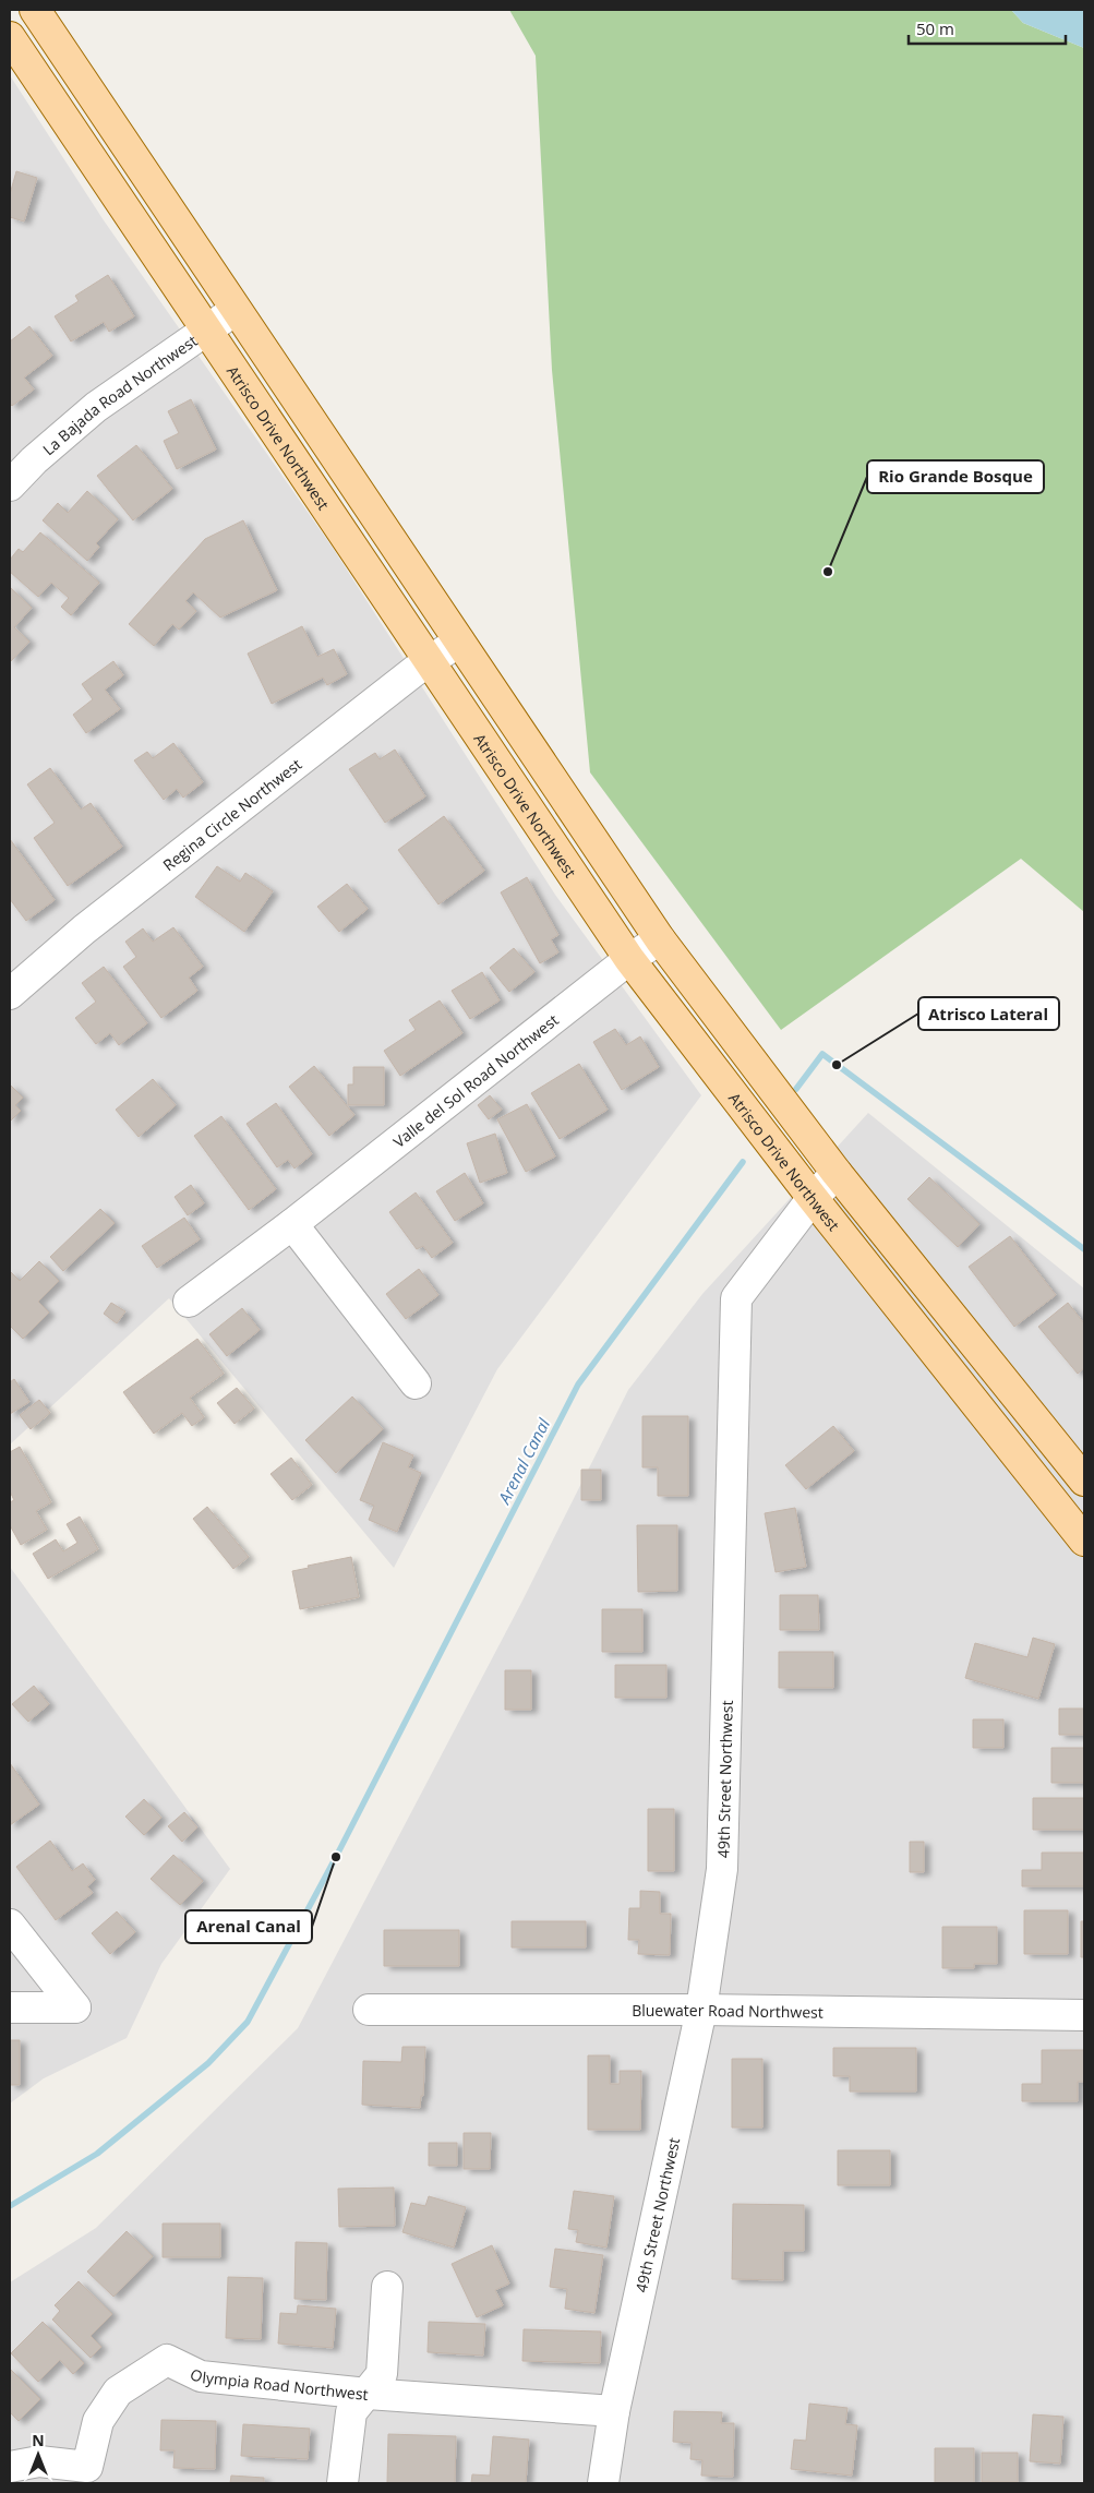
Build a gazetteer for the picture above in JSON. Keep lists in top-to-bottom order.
{
  "streets": {
    "main road": ["Atrisco Drive Northwest"],
    "street": [
      "La Bajada Road Northwest",
      "Regina Circle Northwest",
      "Valle del Sol Road Northwest",
      "49th Street Northwest",
      "Bluewater Road Northwest",
      "Olympia Road Northwest"
    ]
  },
  "crossings": [
    ["La Bajada Road Northwest", "Atrisco Drive Northwest"],
    ["Atrisco Drive Northwest", "Regina Circle Northwest"],
    ["Atrisco Drive Northwest", "Valle del Sol Road Northwest"],
    ["Atrisco Drive Northwest", "49th Street Northwest"],
    ["49th Street Northwest", "Bluewater Road Northwest"],
    ["49th Street Northwest", "Olympia Road Northwest"]
  ],
  "water": ["Arenal Canal"],
  "places": ["Rio Grande Bosque", "Atrisco Lateral", "Arenal Canal"],
  "scale_bar": "50 m",
  "north": "top"
}
